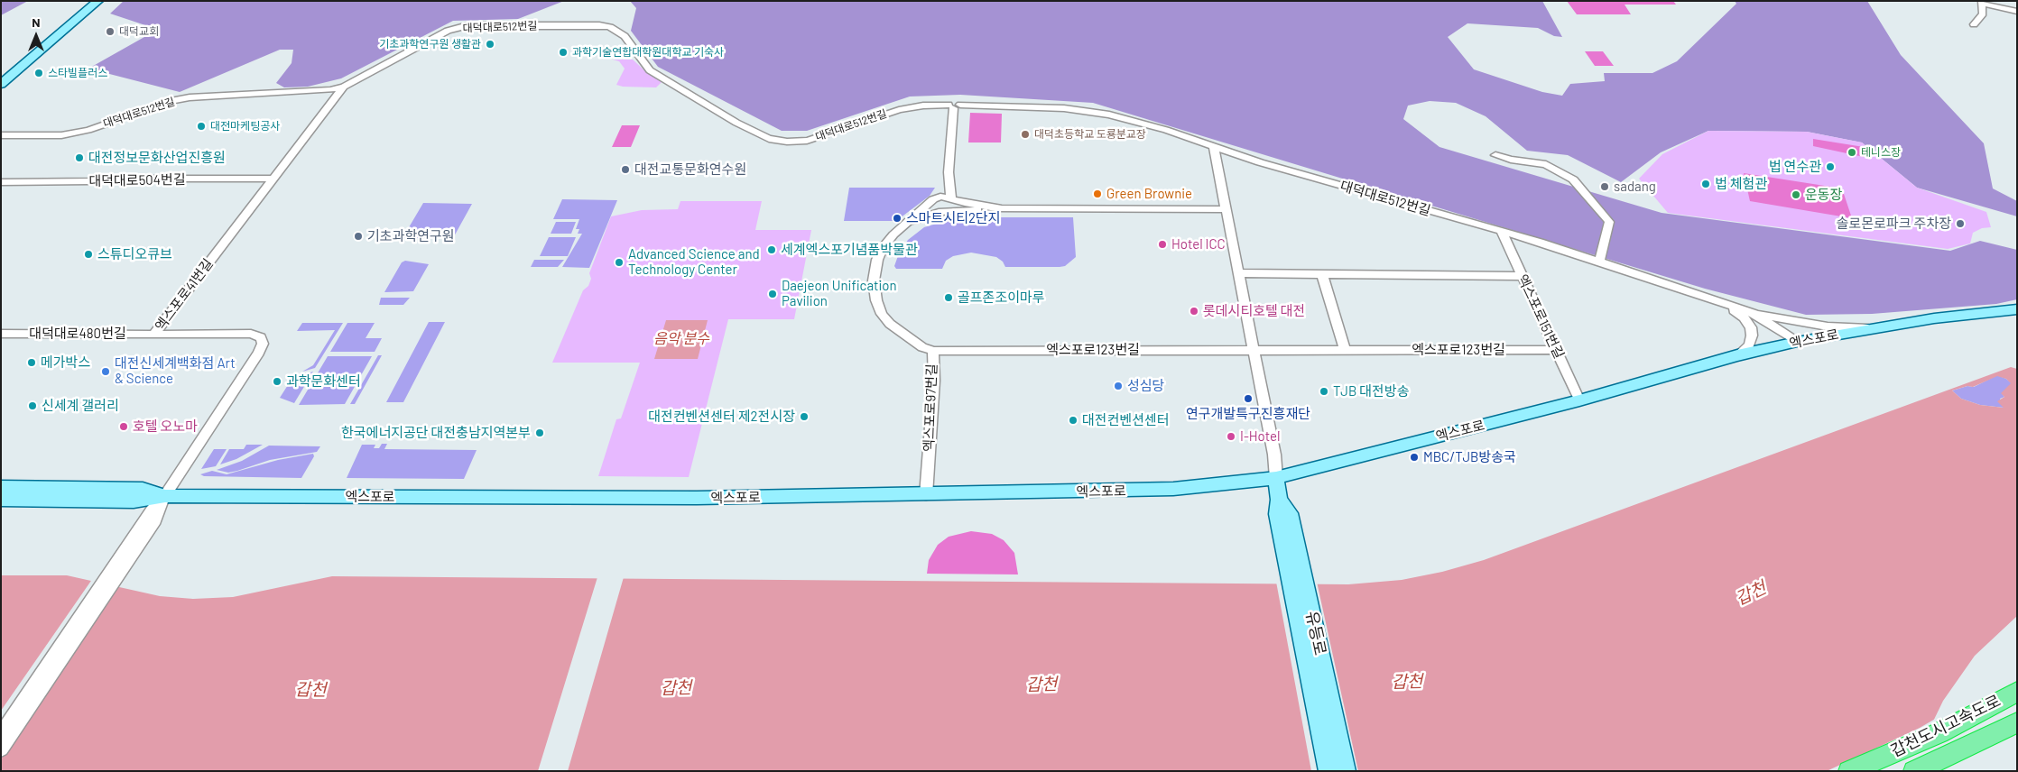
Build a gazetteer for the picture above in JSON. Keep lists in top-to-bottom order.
{
  "streets": {
    "highway": ["갑천도시고속도로"],
    "main road": ["엑스포로", "유등로"],
    "street": [
      "대덕대로512번길",
      "대덕대로504번길",
      "엑스포로41번길",
      "엑스포로151번길",
      "대덕대로480번길",
      "엑스포로123번길",
      "엑스포로97번길"
    ]
  },
  "crossings": [
    ["대덕대로512번길", "엑스포로41번길"],
    ["대덕대로512번길", "엑스포로151번길"],
    ["대덕대로512번길", "엑스포로"],
    ["대덕대로504번길", "엑스포로41번길"],
    ["엑스포로41번길", "대덕대로480번길"],
    ["엑스포로41번길", "엑스포로"],
    ["엑스포로151번길", "엑스포로"],
    ["엑스포로151번길", "엑스포로123번길"],
    ["엑스포로", "엑스포로97번길"],
    ["엑스포로", "유등로"],
    ["엑스포로123번길", "엑스포로97번길"]
  ],
  "water": ["음악 분수", "갑천"],
  "places": [
    "대덕교회",
    "기초과학연구원 생활관",
    "과학기술연합대학원대학교 기숙사",
    "스타빌플러스",
    "대전마케팅공사",
    "대덕초등학교 도룡분교장",
    "테니스장",
    "대전정보문화산업진흥원",
    "법 연수관",
    "대전교통문화연수원",
    "법 체험관",
    "sadang",
    "Green Brownie",
    "운동장",
    "스마트시티2단지",
    "솔로몬로파크 주차장",
    "기초과학연구원",
    "Hotel ICC",
    "세계엑스포기념품박물관",
    "스튜디오큐브",
    "Advanced Science and Technology Center",
    "Daejeon Unification Pavilion",
    "골프존조이마루",
    "롯데시티호텔 대전",
    "메가박스",
    "대전신세계백화점 Art & Science",
    "과학문화센터",
    "성심당",
    "TJB 대전방송",
    "연구개발특구진흥재단",
    "신세계 갤러리",
    "대전컨벤션센터 제2전시장",
    "대전컨벤션센터",
    "호텔 오노마",
    "한국에너지공단 대전충남지역본부",
    "I-Hotel",
    "MBC/TJB방송국"
  ],
  "north": "top"
}
